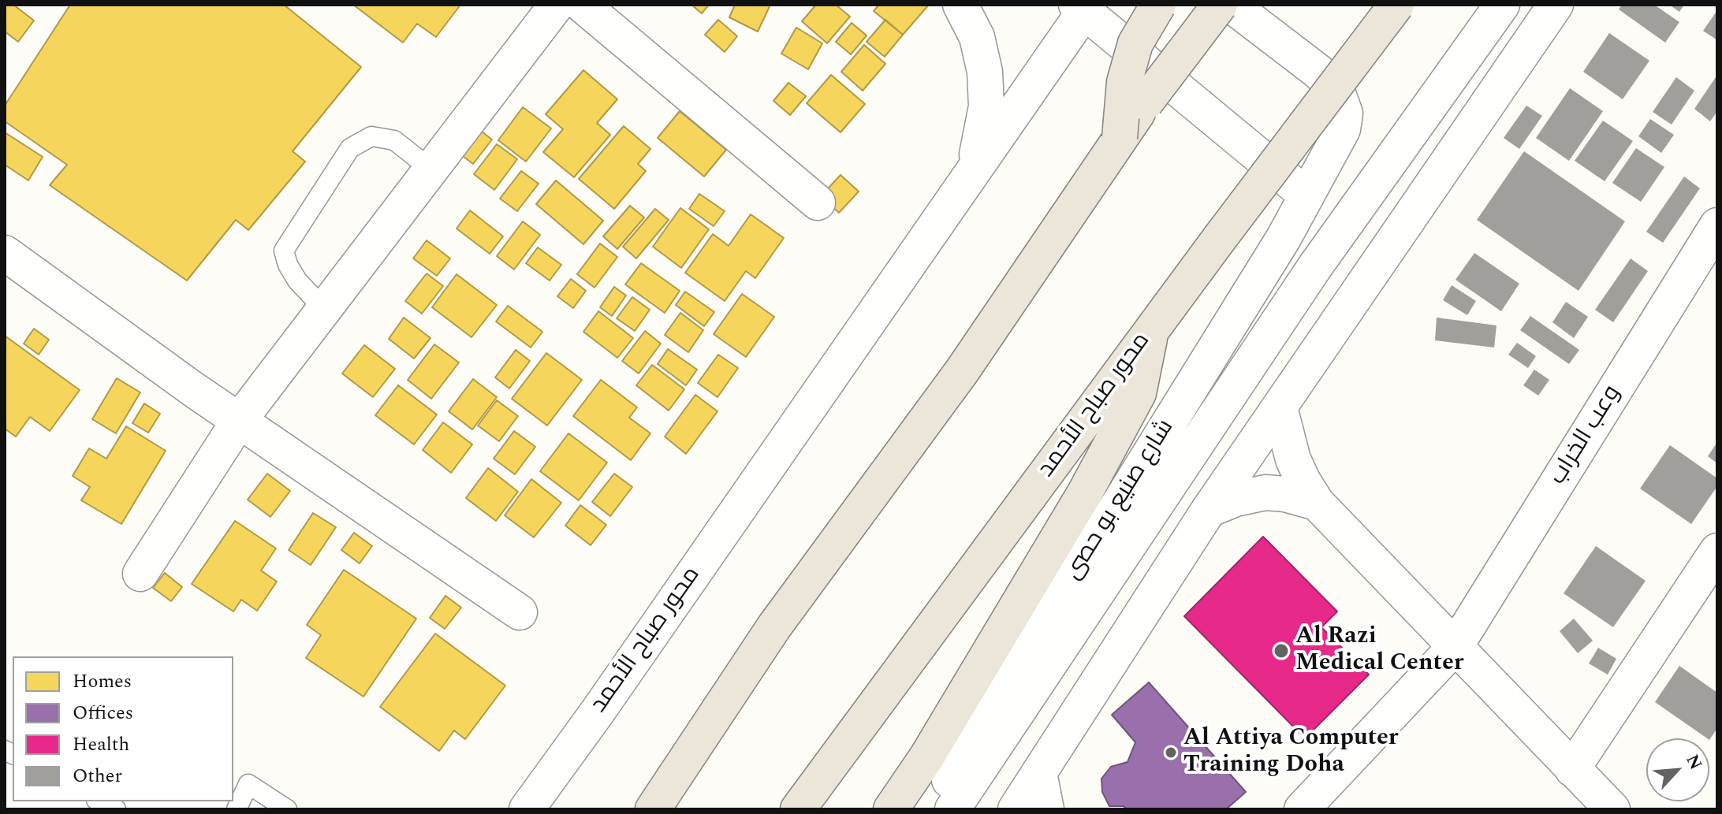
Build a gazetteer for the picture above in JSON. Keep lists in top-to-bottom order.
{
  "streets": {
    "highway": ["محور صباح الأحمد"],
    "street": ["وعب الخراب", "شارع صنيع بو حصى"]
  },
  "places": ["Al Razi Medical Center", "Al Attiya Computer Training Doha"],
  "legend": [
    "Homes",
    "Offices",
    "Health",
    "Other"
  ],
  "north": "top right"
}
